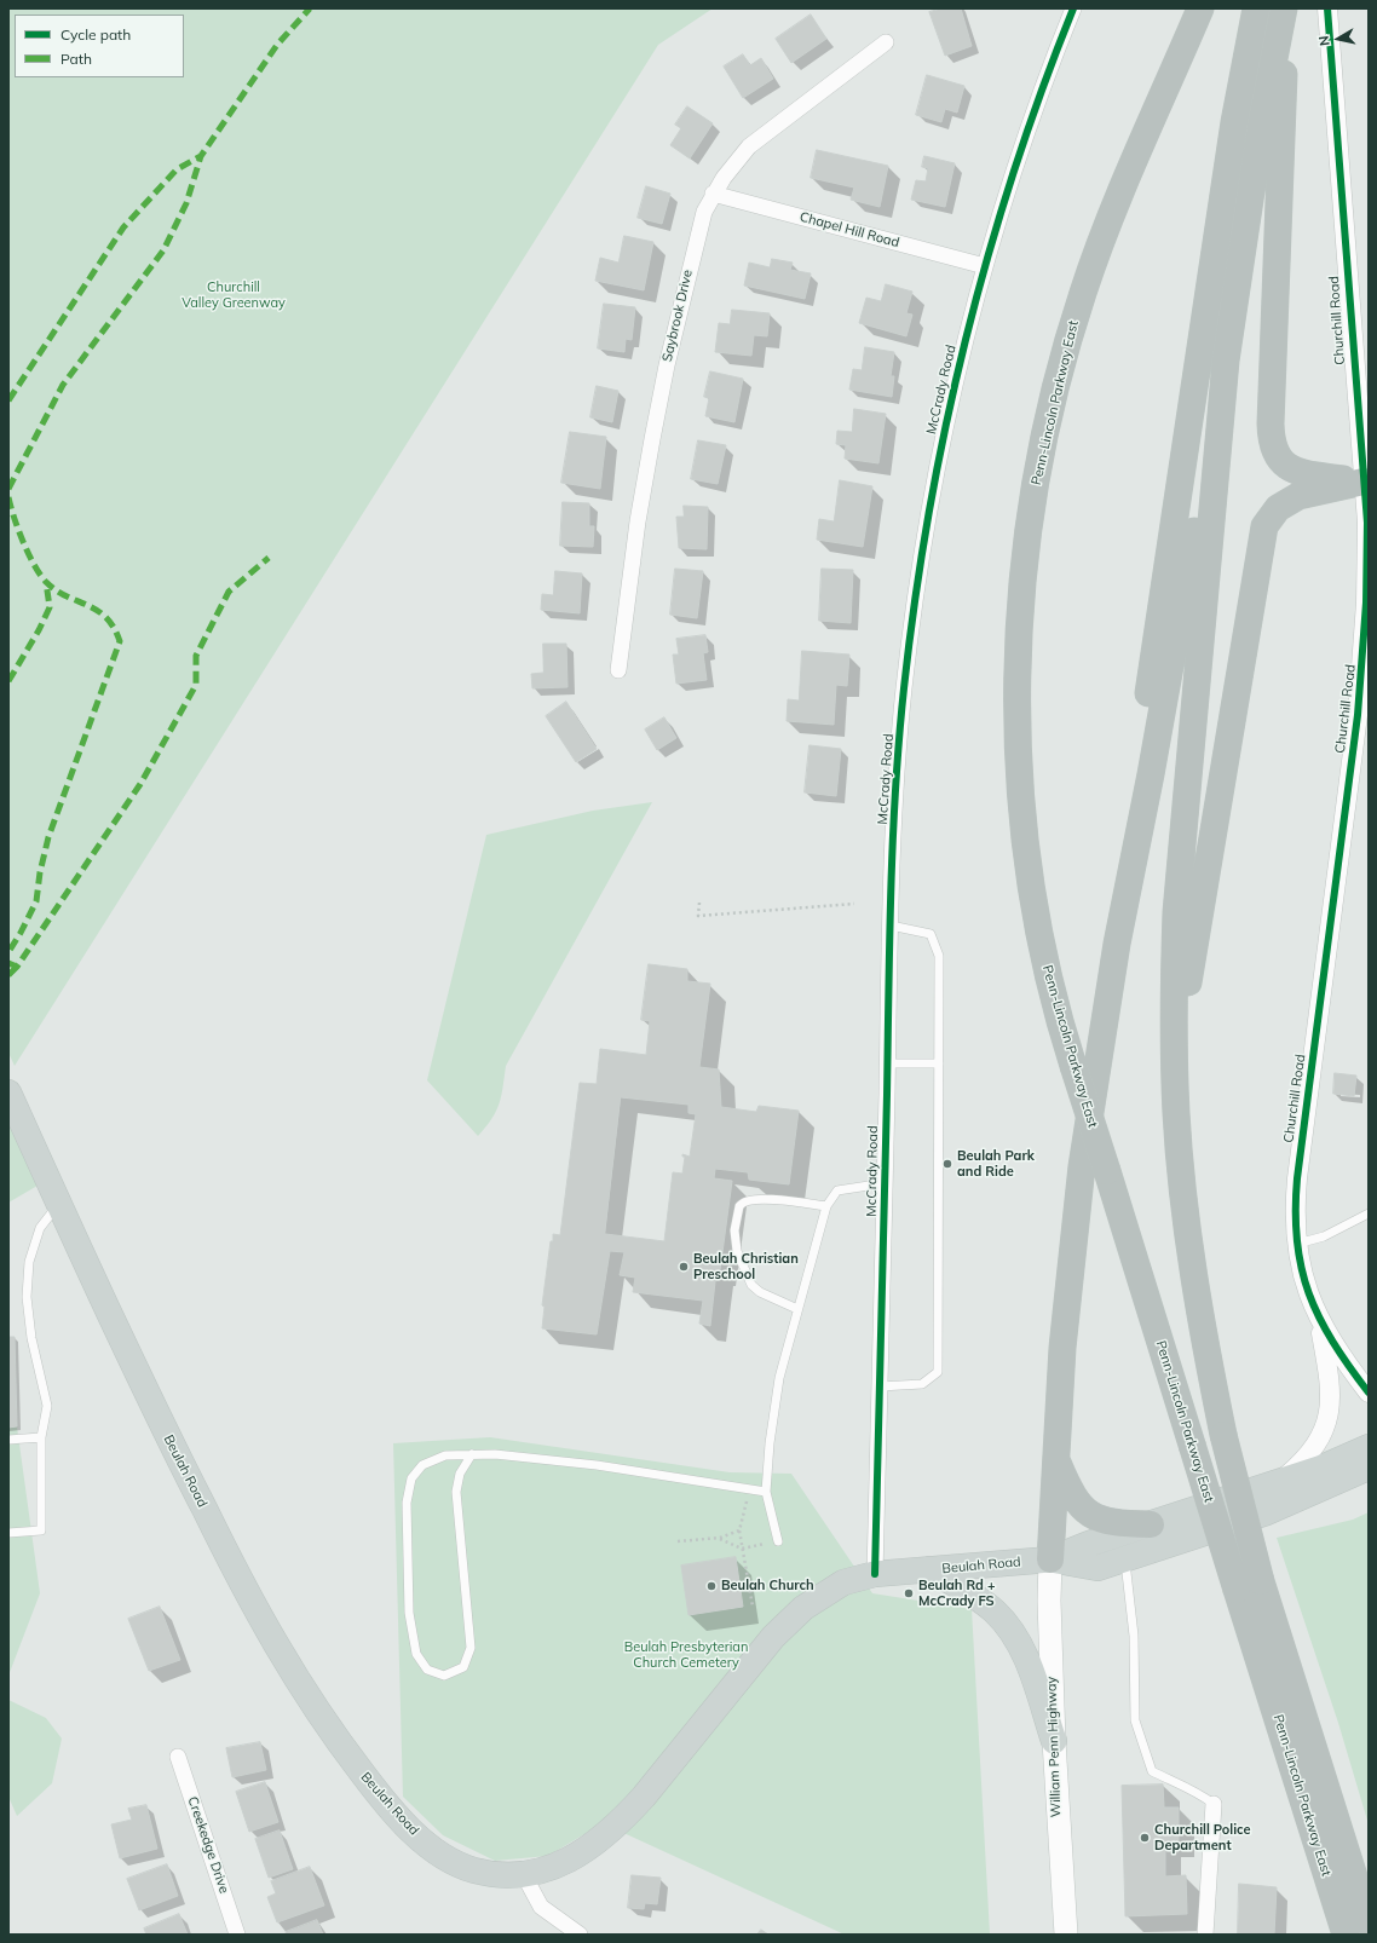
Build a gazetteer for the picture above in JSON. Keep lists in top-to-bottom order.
{
  "streets": {
    "highway": ["Penn-Lincoln Parkway East"],
    "main road": ["Beulah Road", "William Penn Highway"],
    "street": [
      "Chapel Hill Road",
      "Saybrook Drive",
      "Churchill Road",
      "McCrady Road",
      "Creekedge Drive"
    ]
  },
  "crossings": [
    ["Chapel Hill Road", "Saybrook Drive"],
    ["Chapel Hill Road", "McCrady Road"],
    ["McCrady Road", "Beulah Road"],
    ["Beulah Road", "William Penn Highway"]
  ],
  "parks": ["Churchill Valley Greenway", "Beulah Presbyterian Church Cemetery"],
  "places": [
    "Beulah Park and Ride",
    "Beulah Christian Preschool",
    "Beulah Church",
    "Beulah Rd + McCrady FS",
    "Churchill Police Department"
  ],
  "legend": ["Cycle path", "Path"],
  "north": "left"
}
